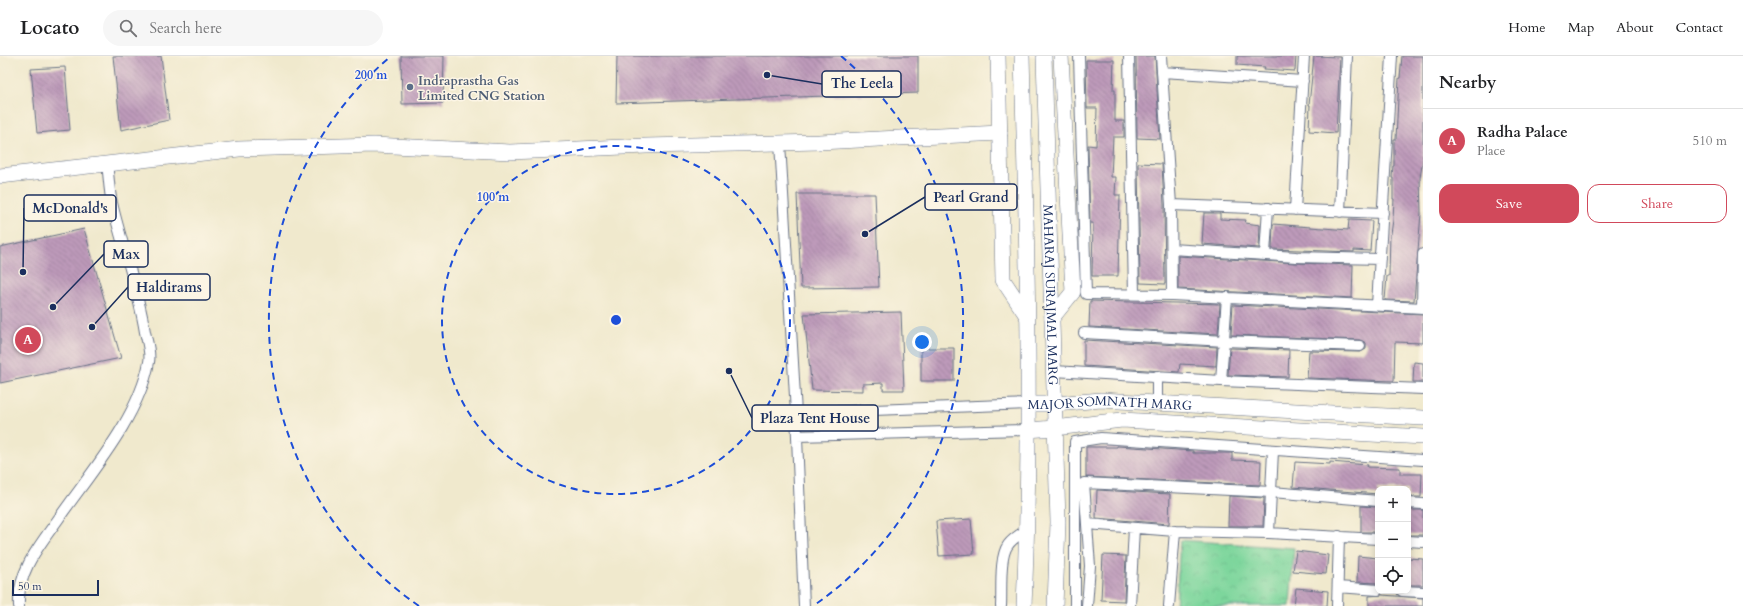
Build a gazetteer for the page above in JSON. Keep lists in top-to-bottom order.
{
  "streets": {
    "main road": ["MAHARAJ SURAJMAL MARG", "MAJOR SOMNATH MARG"]
  },
  "crossings": [
    ["MAHARAJ SURAJMAL MARG", "MAJOR SOMNATH MARG"]
  ],
  "places": [
    "The Leela",
    "Indraprastha Gas Limited CNG Station",
    "Pearl Grand",
    "McDonald's",
    "Max",
    "Haldirams",
    "Plaza Tent House"
  ],
  "scale_bar": "50 m",
  "page": {
    "header": "Locato",
    "search": "Search here",
    "nav": [
      "Home",
      "Map",
      "About",
      "Contact"
    ],
    "heading": "Nearby",
    "list": [
      {
        "mark": "A",
        "name": "Radha Palace",
        "note": "Place",
        "value": "510 m"
      }
    ],
    "buttons": ["Save", "Share"],
    "pins": "A",
    "map_buttons": ["+", "−"],
    "scale": "50 m"
  },
  "rings": ["200 m", "100 m"]
}
